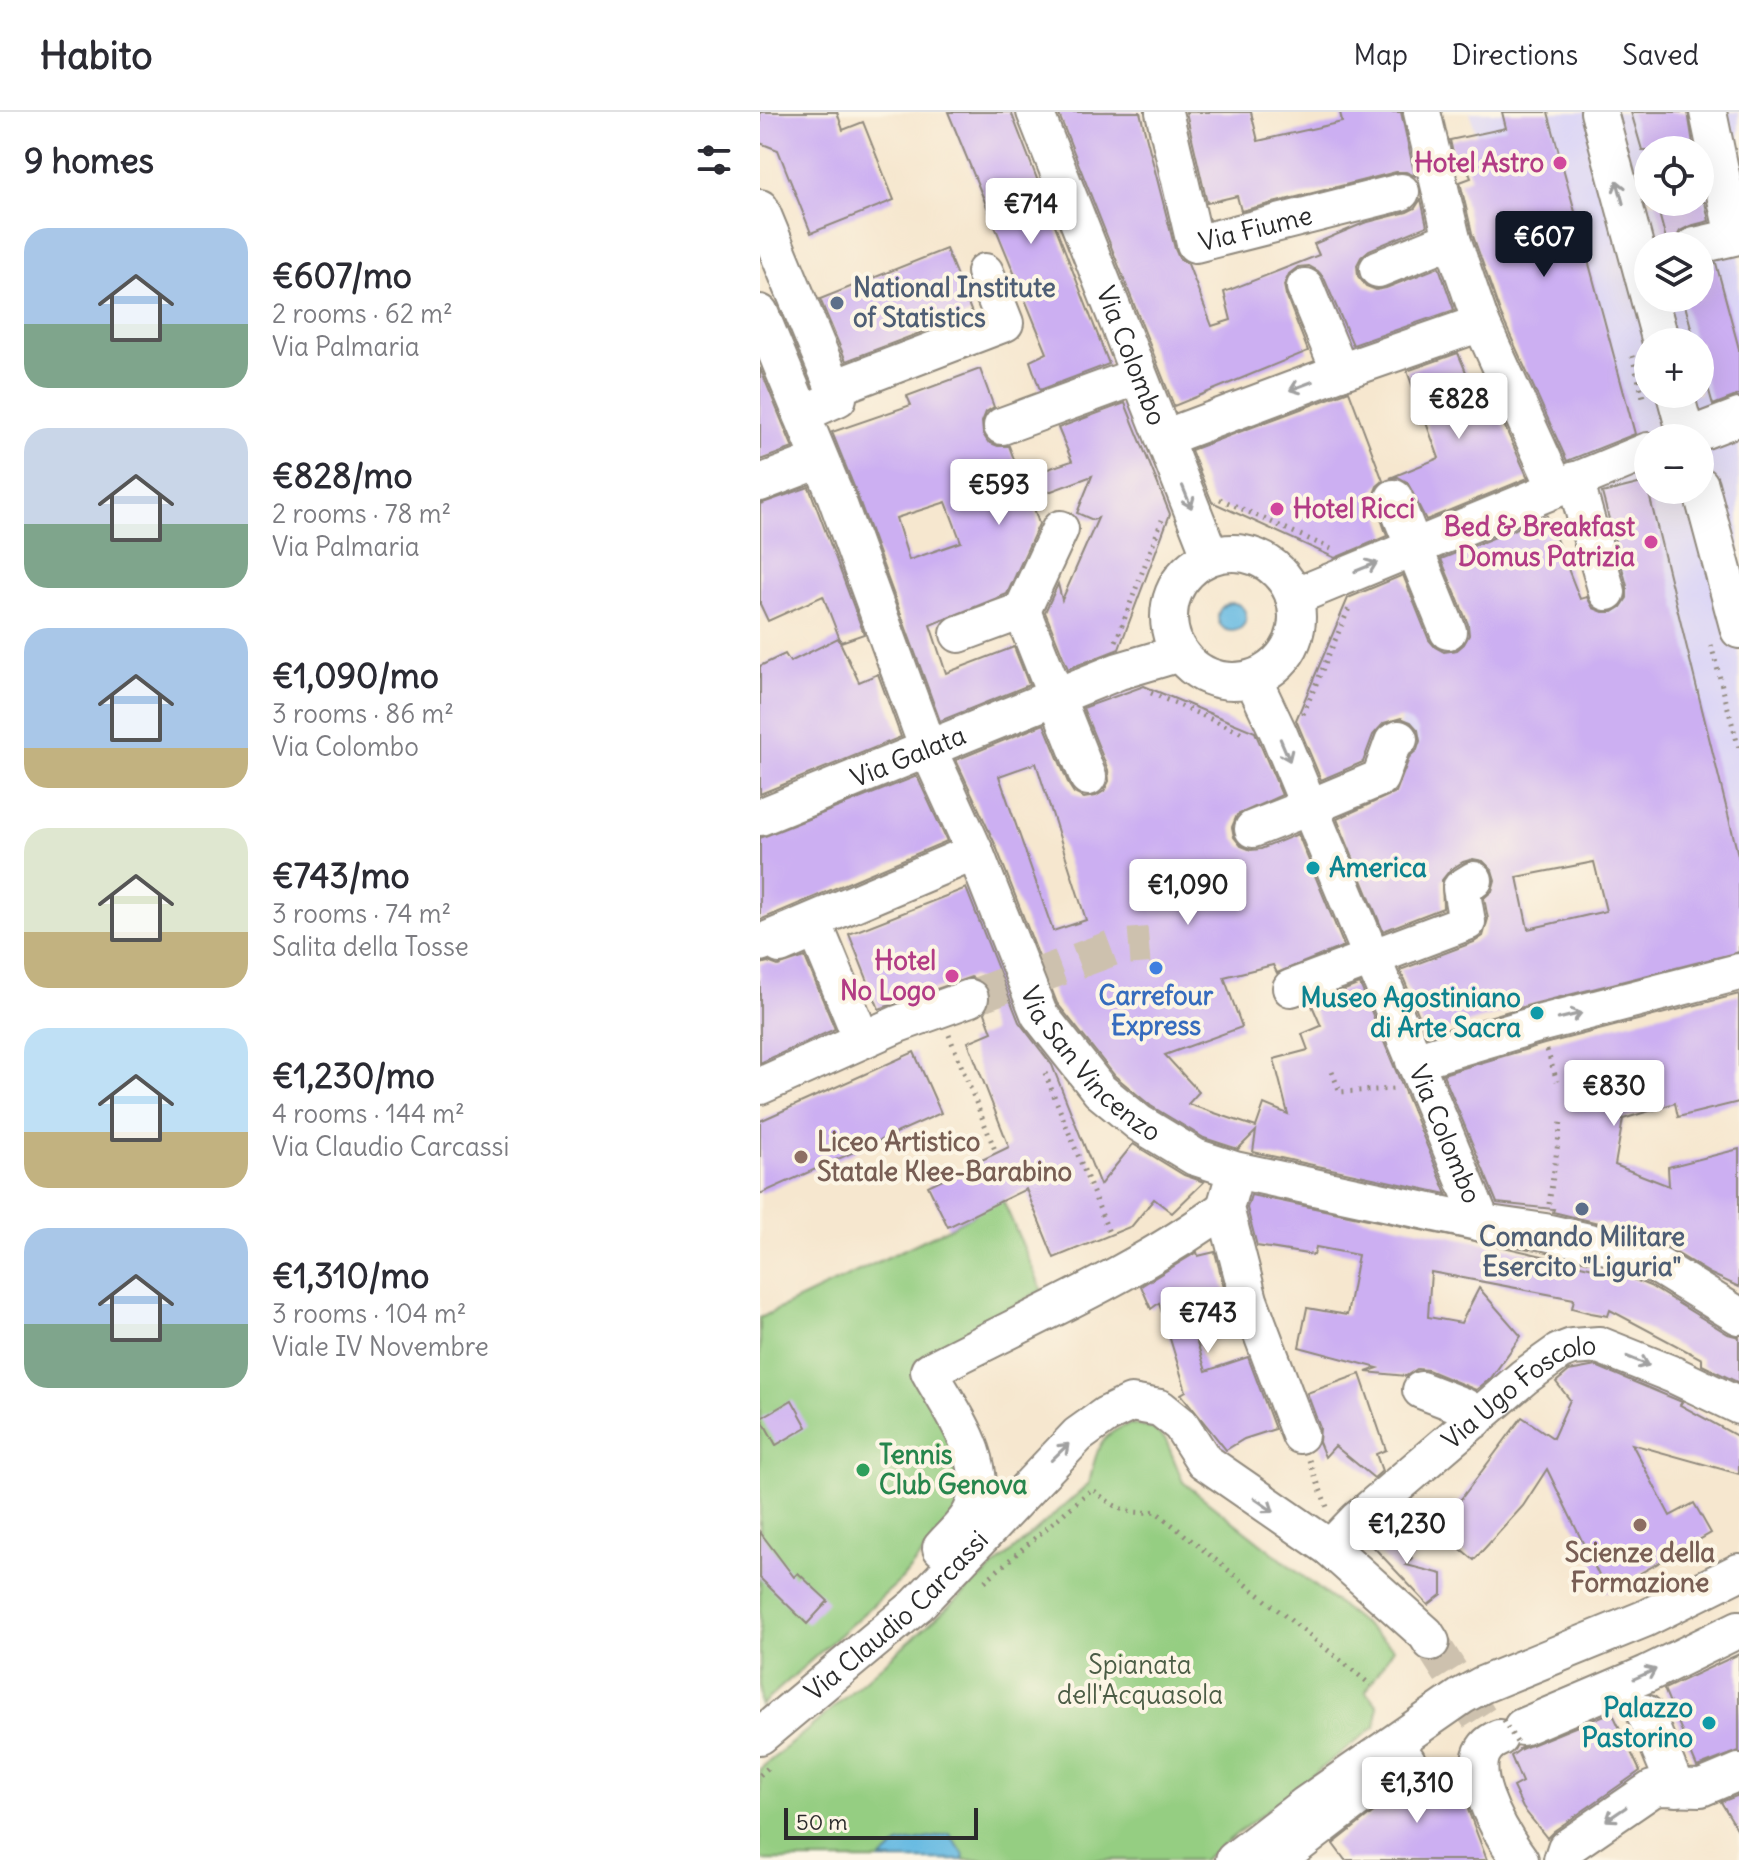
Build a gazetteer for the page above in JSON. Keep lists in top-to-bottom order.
{
  "streets": {
    "street": [
      "Via Fiume",
      "Via Colombo",
      "Via Galata",
      "Via San Vincenzo",
      "Via Ugo Foscolo",
      "Via Claudio Carcassi"
    ]
  },
  "crossings": [
    ["Via Colombo", "Via Galata"],
    ["Via Colombo", "Via San Vincenzo"],
    ["Via Galata", "Via San Vincenzo"],
    ["Via Ugo Foscolo", "Via Claudio Carcassi"]
  ],
  "one_way": ["Via Claudio Carcassi"],
  "parks": ["Spianata dell'Acquasola"],
  "places": [
    "Hotel Astro",
    "National Institute of Statistics",
    "Hotel Ricci",
    "Bed & Breakfast Domus Patrizia",
    "America",
    "Carrefour Express",
    "Hotel No Logo",
    "Museo Agostiniano di Arte Sacra",
    "Liceo Artistico Statale Klee-Barabino",
    "Comando Militare Esercito \"Liguria\"",
    "Tennis Club Genova",
    "Scienze della Formazione",
    "Palazzo Pastorino"
  ],
  "scale_bar": "50 m",
  "page": {
    "header": "Habito",
    "nav": ["Map", "Directions", "Saved"],
    "heading": "9 homes",
    "map_buttons": ["+", "−"],
    "price": [
      "€714",
      "€607",
      "€828",
      "€593",
      "€1,090",
      "€830",
      "€743",
      "€1,230",
      "€1,310"
    ],
    "list": [
      {
        "name": "€607/mo",
        "note": "2 rooms · 62 m² · Via Palmaria"
      },
      {
        "name": "€828/mo",
        "note": "2 rooms · 78 m² · Via Palmaria"
      },
      {
        "name": "€1,090/mo",
        "note": "3 rooms · 86 m² · Via Colombo"
      },
      {
        "name": "€743/mo",
        "note": "3 rooms · 74 m² · Salita della Tosse"
      },
      {
        "name": "€1,230/mo",
        "note": "4 rooms · 144 m² · Via Claudio Carcassi"
      },
      {
        "name": "€1,310/mo",
        "note": "3 rooms · 104 m² · Viale IV Novembre"
      }
    ],
    "scale": "50 m"
  }
}
